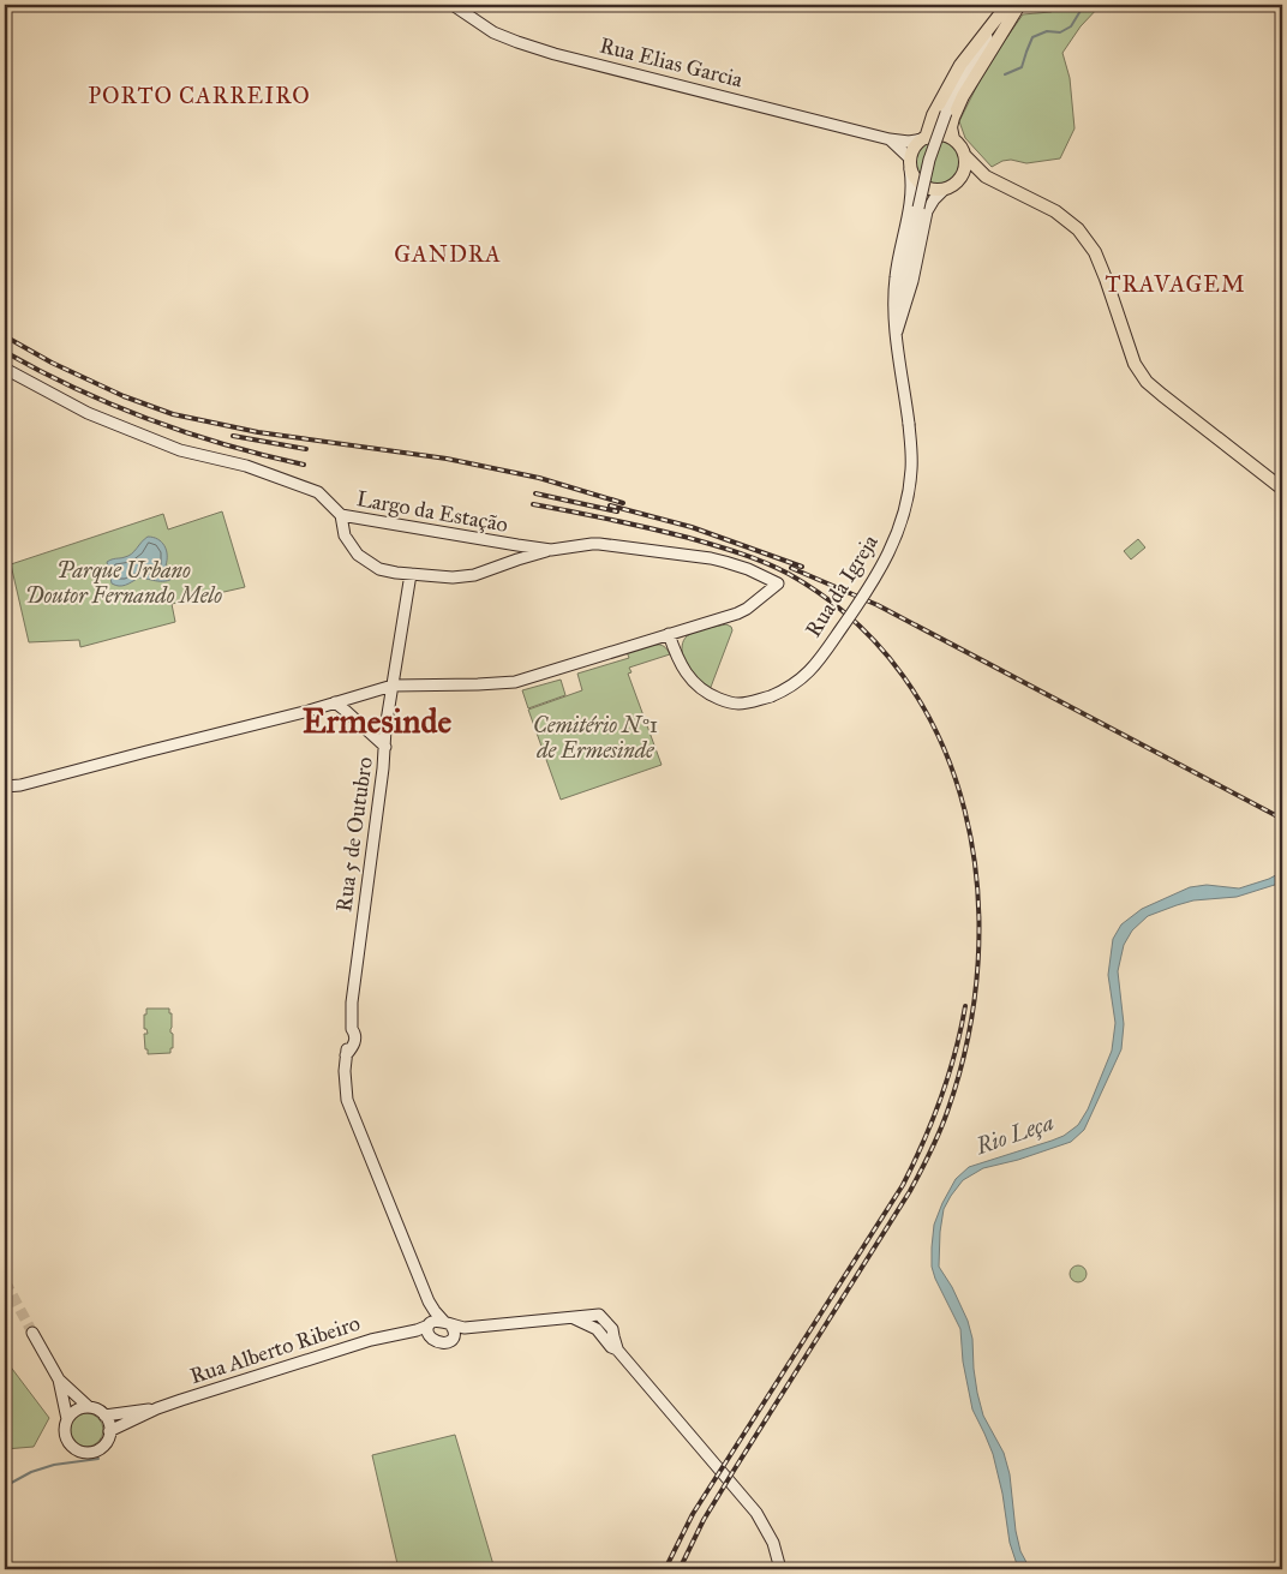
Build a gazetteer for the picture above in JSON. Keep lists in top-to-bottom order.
{
  "streets": {
    "main road": [
      "Rua Elias Garcia",
      "Largo da Estação",
      "Rua da Igreja",
      "Rua 5 de Outubro",
      "Rua Alberto Ribeiro"
    ]
  },
  "crossings": [
    ["Rua Elias Garcia", "Rua da Igreja"],
    ["Rua 5 de Outubro", "Rua Alberto Ribeiro"]
  ],
  "districts": [
    "PORTO CARREIRO",
    "GANDRA",
    "TRAVAGEM",
    "Ermesinde"
  ],
  "water": ["Rio Leça"],
  "parks": ["Parque Urbano Doutor Fernando Melo", "Cemitério Nº1 de Ermesinde"]
}
